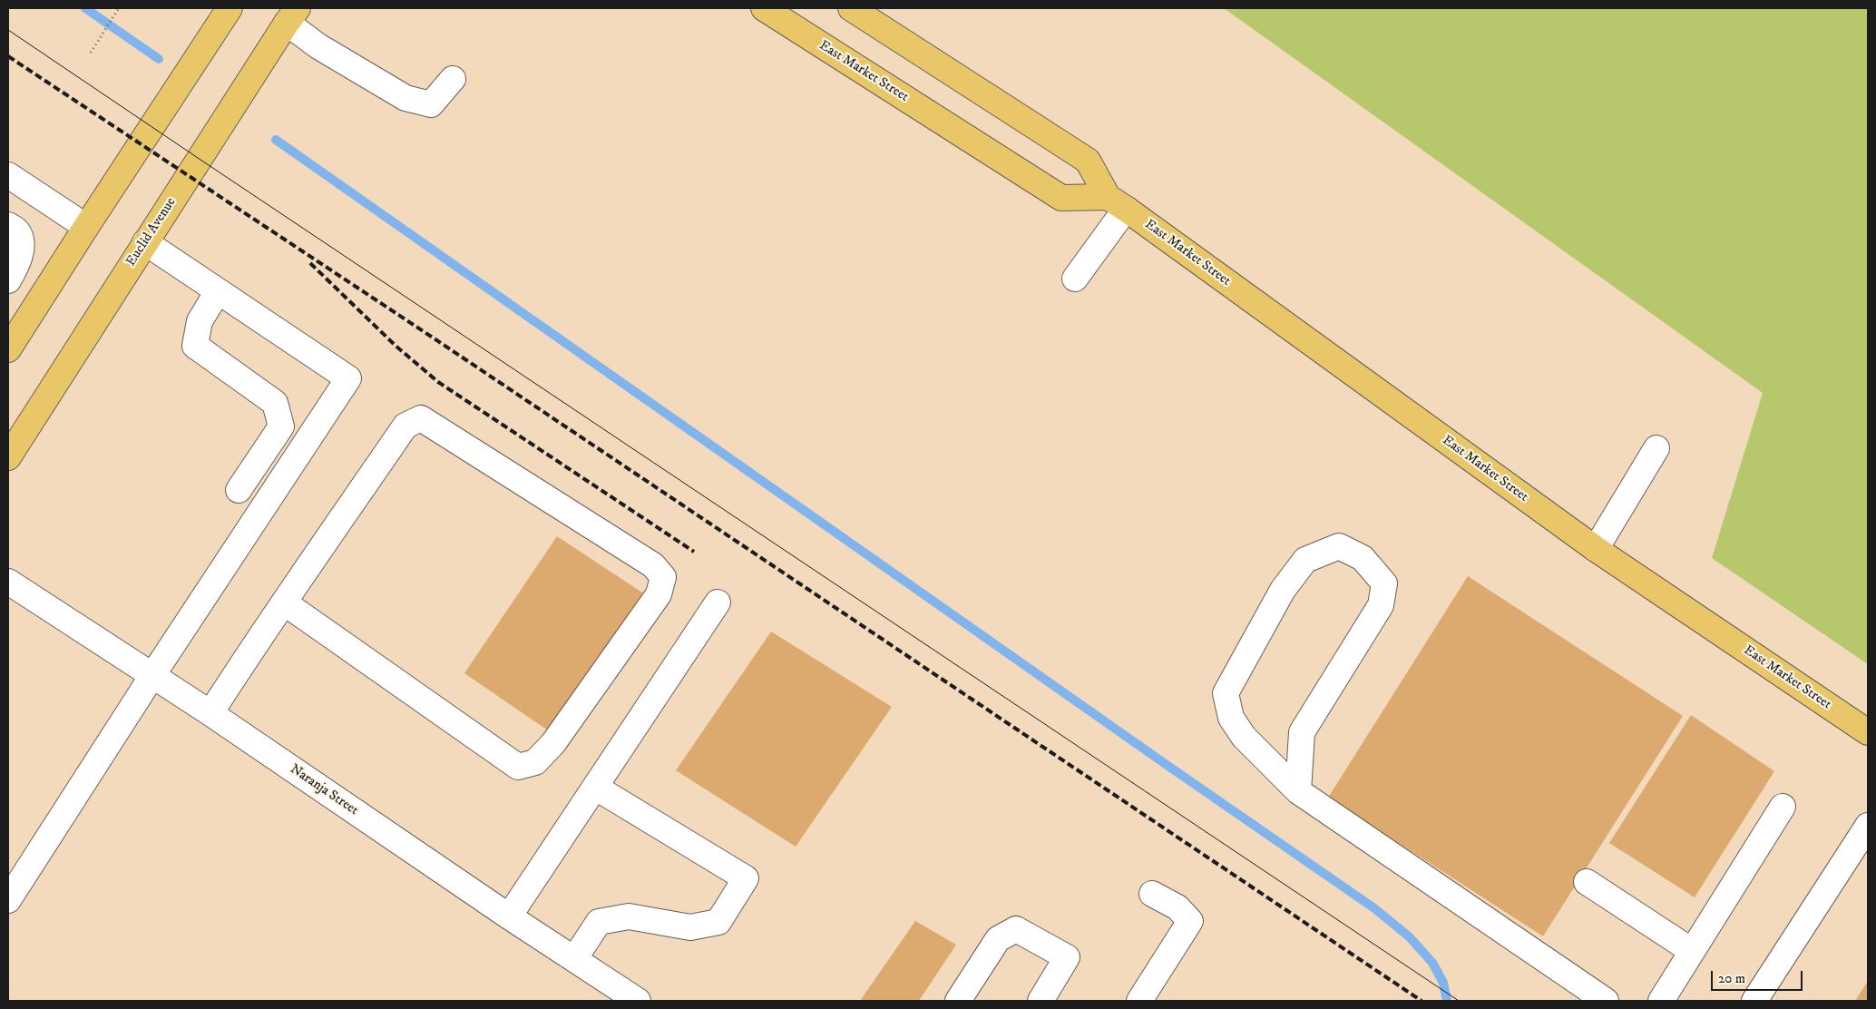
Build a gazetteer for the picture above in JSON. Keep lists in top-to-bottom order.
{
  "streets": {
    "main road": ["East Market Street", "Euclid Avenue"],
    "street": ["Naranja Street"]
  },
  "scale_bar": "20 m"
}
